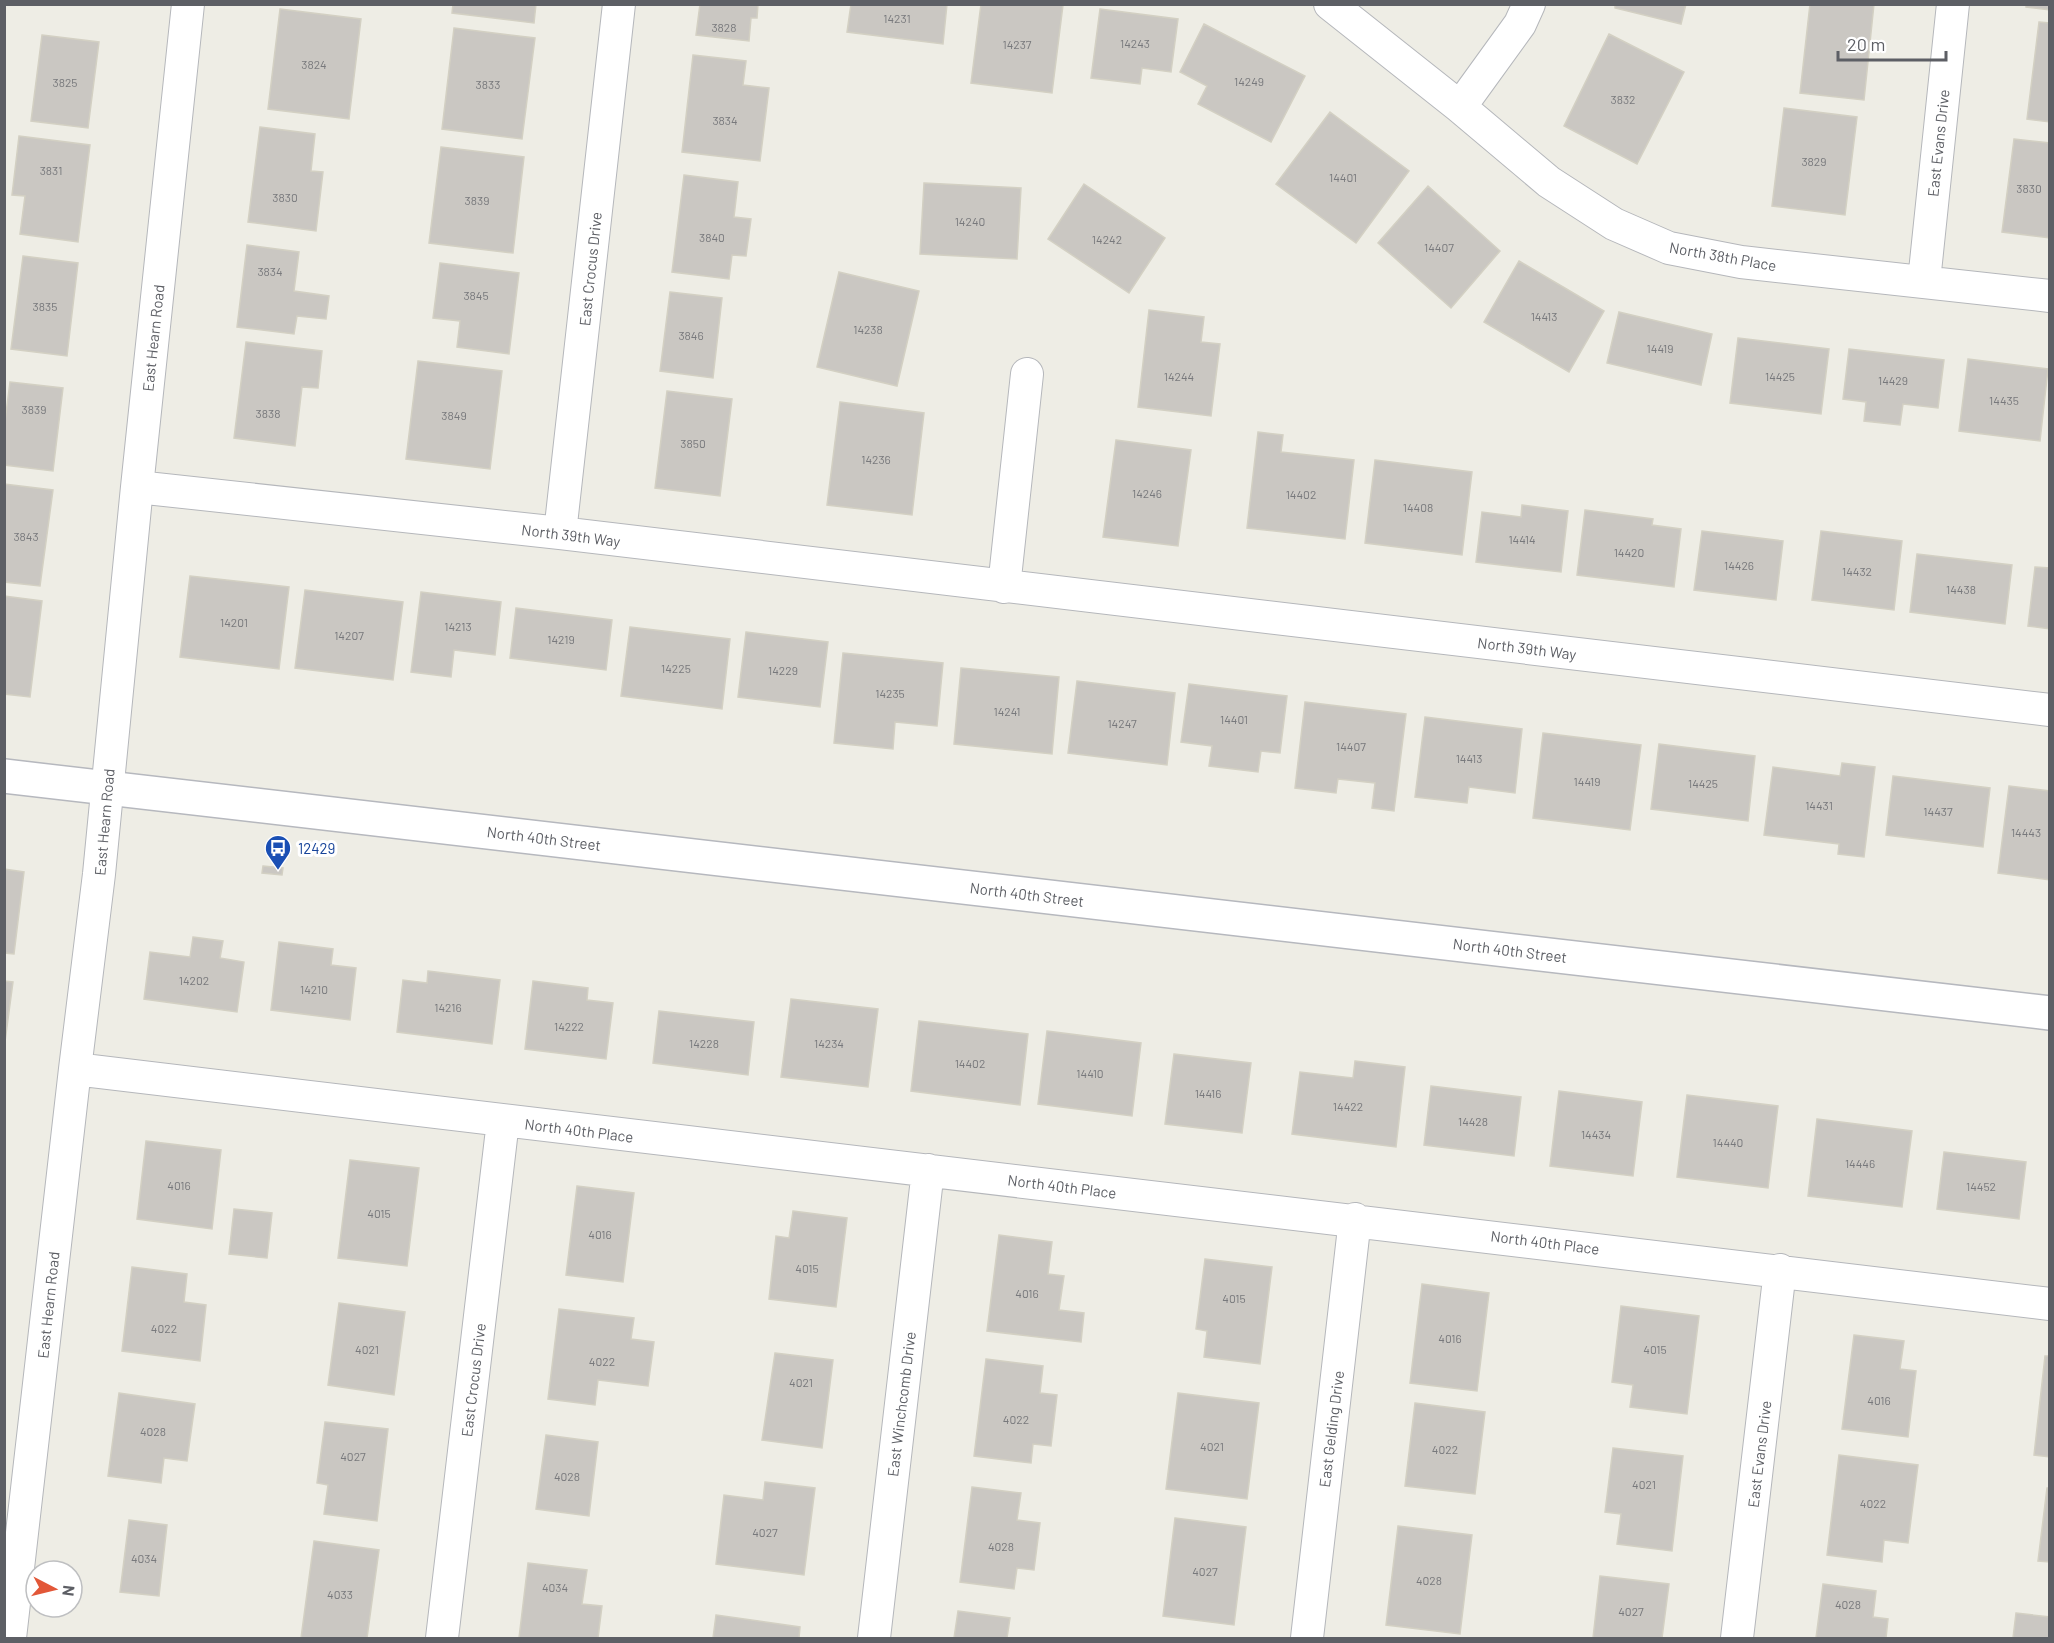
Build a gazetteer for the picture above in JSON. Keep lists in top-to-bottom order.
{
  "streets": {
    "main road": ["North 40th Street"],
    "street": [
      "East Evans Drive",
      "North 38th Place",
      "East Crocus Drive",
      "East Hearn Road",
      "North 39th Way",
      "North 40th Place",
      "East Winchcomb Drive",
      "East Gelding Drive"
    ]
  },
  "crossings": [
    ["East Evans Drive", "North 38th Place"],
    ["East Evans Drive", "North 40th Place"],
    ["East Crocus Drive", "North 39th Way"],
    ["East Crocus Drive", "North 40th Place"],
    ["East Hearn Road", "North 39th Way"],
    ["East Hearn Road", "North 40th Street"],
    ["East Hearn Road", "North 40th Place"],
    ["North 40th Place", "East Winchcomb Drive"],
    ["North 40th Place", "East Gelding Drive"]
  ],
  "places": {
    "bus stop": ["12429"]
  },
  "house_numbers": [
    "14231",
    "3828",
    "14243",
    "14237",
    "3824",
    "14249",
    "3825",
    "3833",
    "3832",
    "3834",
    "3829",
    "3831",
    "14401",
    "3830",
    "3830",
    "3839",
    "14240",
    "3840",
    "14242",
    "14407",
    "3834",
    "3845",
    "3835",
    "14413",
    "14238",
    "3846",
    "14419",
    "14244",
    "14425",
    "14429",
    "14435",
    "3839",
    "3838",
    "3849",
    "3850",
    "14236",
    "14246",
    "14402",
    "14408",
    "3843",
    "14414",
    "14420",
    "14426",
    "14432",
    "14438",
    "14201",
    "14213",
    "14207",
    "14219",
    "14225",
    "14229",
    "14235",
    "14241",
    "14401",
    "14247",
    "14407",
    "14413",
    "14419",
    "14425",
    "14431",
    "14437",
    "14443",
    "14202",
    "14210",
    "14216",
    "14222",
    "14228",
    "14234",
    "14402",
    "14410",
    "14416",
    "14422",
    "14428",
    "14434",
    "14440",
    "14446",
    "4016",
    "14452",
    "4015",
    "4016",
    "4015",
    "4016",
    "4015",
    "4022",
    "4016",
    "4021",
    "4015",
    "4022",
    "4021",
    "4016",
    "4022",
    "4028",
    "4021",
    "4022",
    "4027",
    "4028",
    "4021",
    "4022",
    "4027",
    "4028",
    "4034",
    "4027",
    "4028",
    "4034",
    "4033",
    "4028",
    "4027"
  ],
  "scale_bar": "20 m",
  "north": "right"
}
